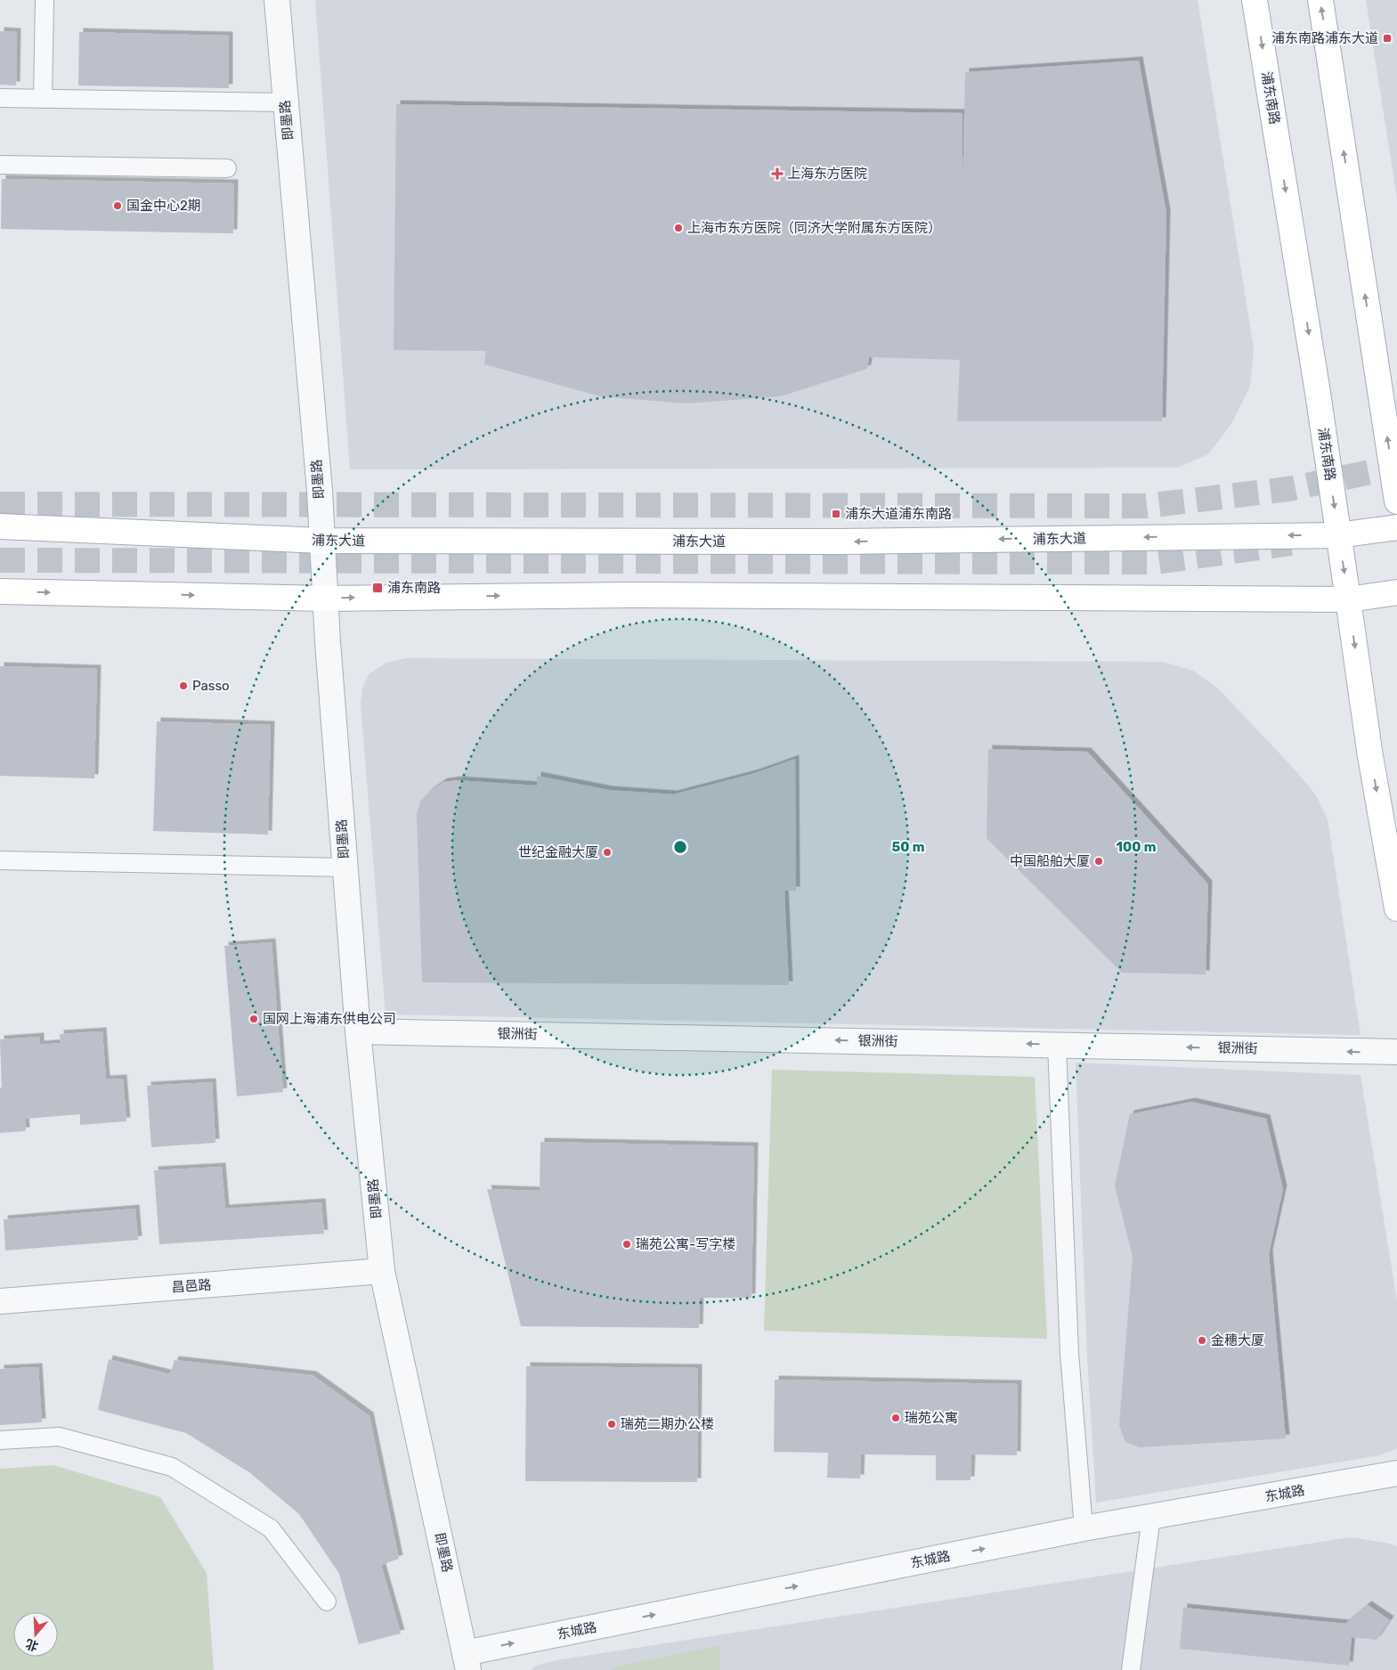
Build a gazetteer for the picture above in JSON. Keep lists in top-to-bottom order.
{
  "streets": {
    "main road": ["浦东南路", "浦东大道"],
    "street": [
      "即墨路",
      "银洲街",
      "昌邑路",
      "东城路"
    ]
  },
  "crossings": [
    ["浦东南路", "浦东大道"],
    ["即墨路", "浦东大道"],
    ["即墨路", "银洲街"],
    ["即墨路", "昌邑路"],
    ["即墨路", "东城路"]
  ],
  "one_way": ["银洲街", "东城路"],
  "places": {
    "transit": ["浦东南路浦东大道", "浦东大道浦东南路", "浦东南路"],
    "health": ["上海东方医院"],
    "other": [
      "国金中心2期",
      "上海市东方医院（同济大学附属东方医院）",
      "Passo",
      "世纪金融大厦",
      "中国船舶大厦",
      "国网上海浦东供电公司",
      "瑞苑公寓-写字楼",
      "金穗大厦",
      "瑞苑公寓",
      "瑞苑二期办公楼"
    ]
  },
  "north": "bottom",
  "rings": ["50 m", "100 m"]
}
